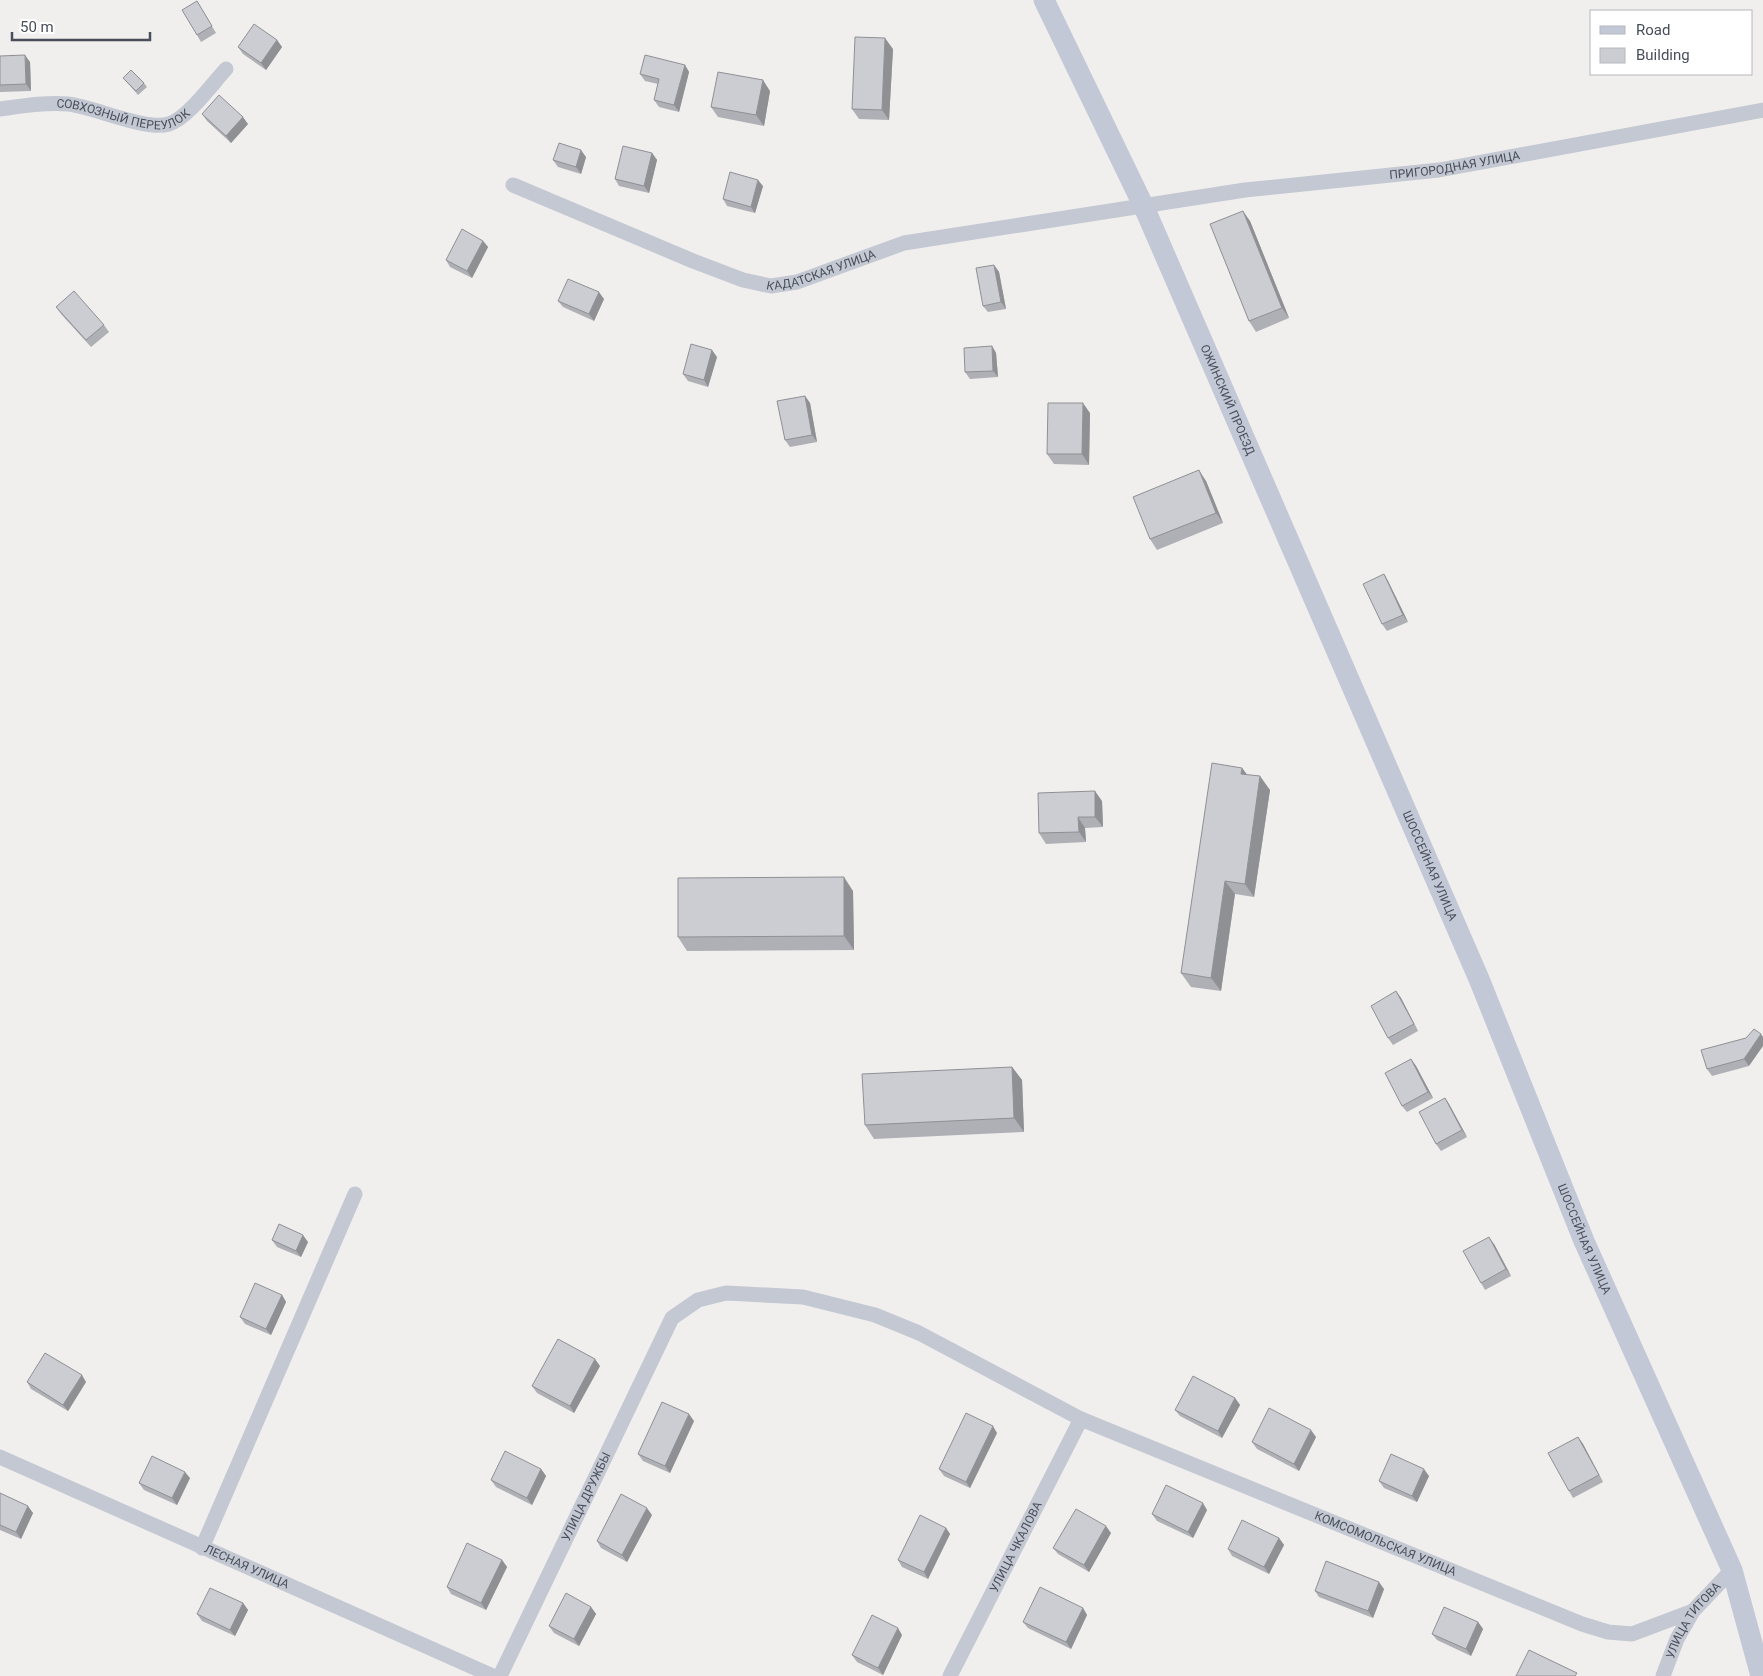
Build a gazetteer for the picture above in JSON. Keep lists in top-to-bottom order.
{
  "streets": {
    "main road": ["ОЖИНСКИЙ ПРОЕЗД", "ШОССЕЙНАЯ УЛИЦА"],
    "street": [
      "СОВХОЗНЫЙ ПЕРЕУЛОК",
      "ПРИГОРОДНАЯ УЛИЦА",
      "КАДАТСКАЯ УЛИЦА",
      "УЛИЦА ДРУЖБЫ",
      "КОМСОМОЛЬСКАЯ УЛИЦА",
      "УЛИЦА ЧКАЛОВА",
      "ЛЕСНАЯ УЛИЦА",
      "УЛИЦА ТИТОВА"
    ]
  },
  "crossings": [
    ["ПРИГОРОДНАЯ УЛИЦА", "КАДАТСКАЯ УЛИЦА"],
    ["ПРИГОРОДНАЯ УЛИЦА", "ОЖИНСКИЙ ПРОЕЗД"],
    ["КАДАТСКАЯ УЛИЦА", "ОЖИНСКИЙ ПРОЕЗД"],
    ["ОЖИНСКИЙ ПРОЕЗД", "ШОССЕЙНАЯ УЛИЦА"],
    ["ШОССЕЙНАЯ УЛИЦА", "УЛИЦА ТИТОВА"],
    ["УЛИЦА ДРУЖБЫ", "КОМСОМОЛЬСКАЯ УЛИЦА"],
    ["КОМСОМОЛЬСКАЯ УЛИЦА", "УЛИЦА ЧКАЛОВА"],
    ["КОМСОМОЛЬСКАЯ УЛИЦА", "УЛИЦА ТИТОВА"]
  ],
  "legend": ["Road", "Building"],
  "scale_bar": "50 m"
}
